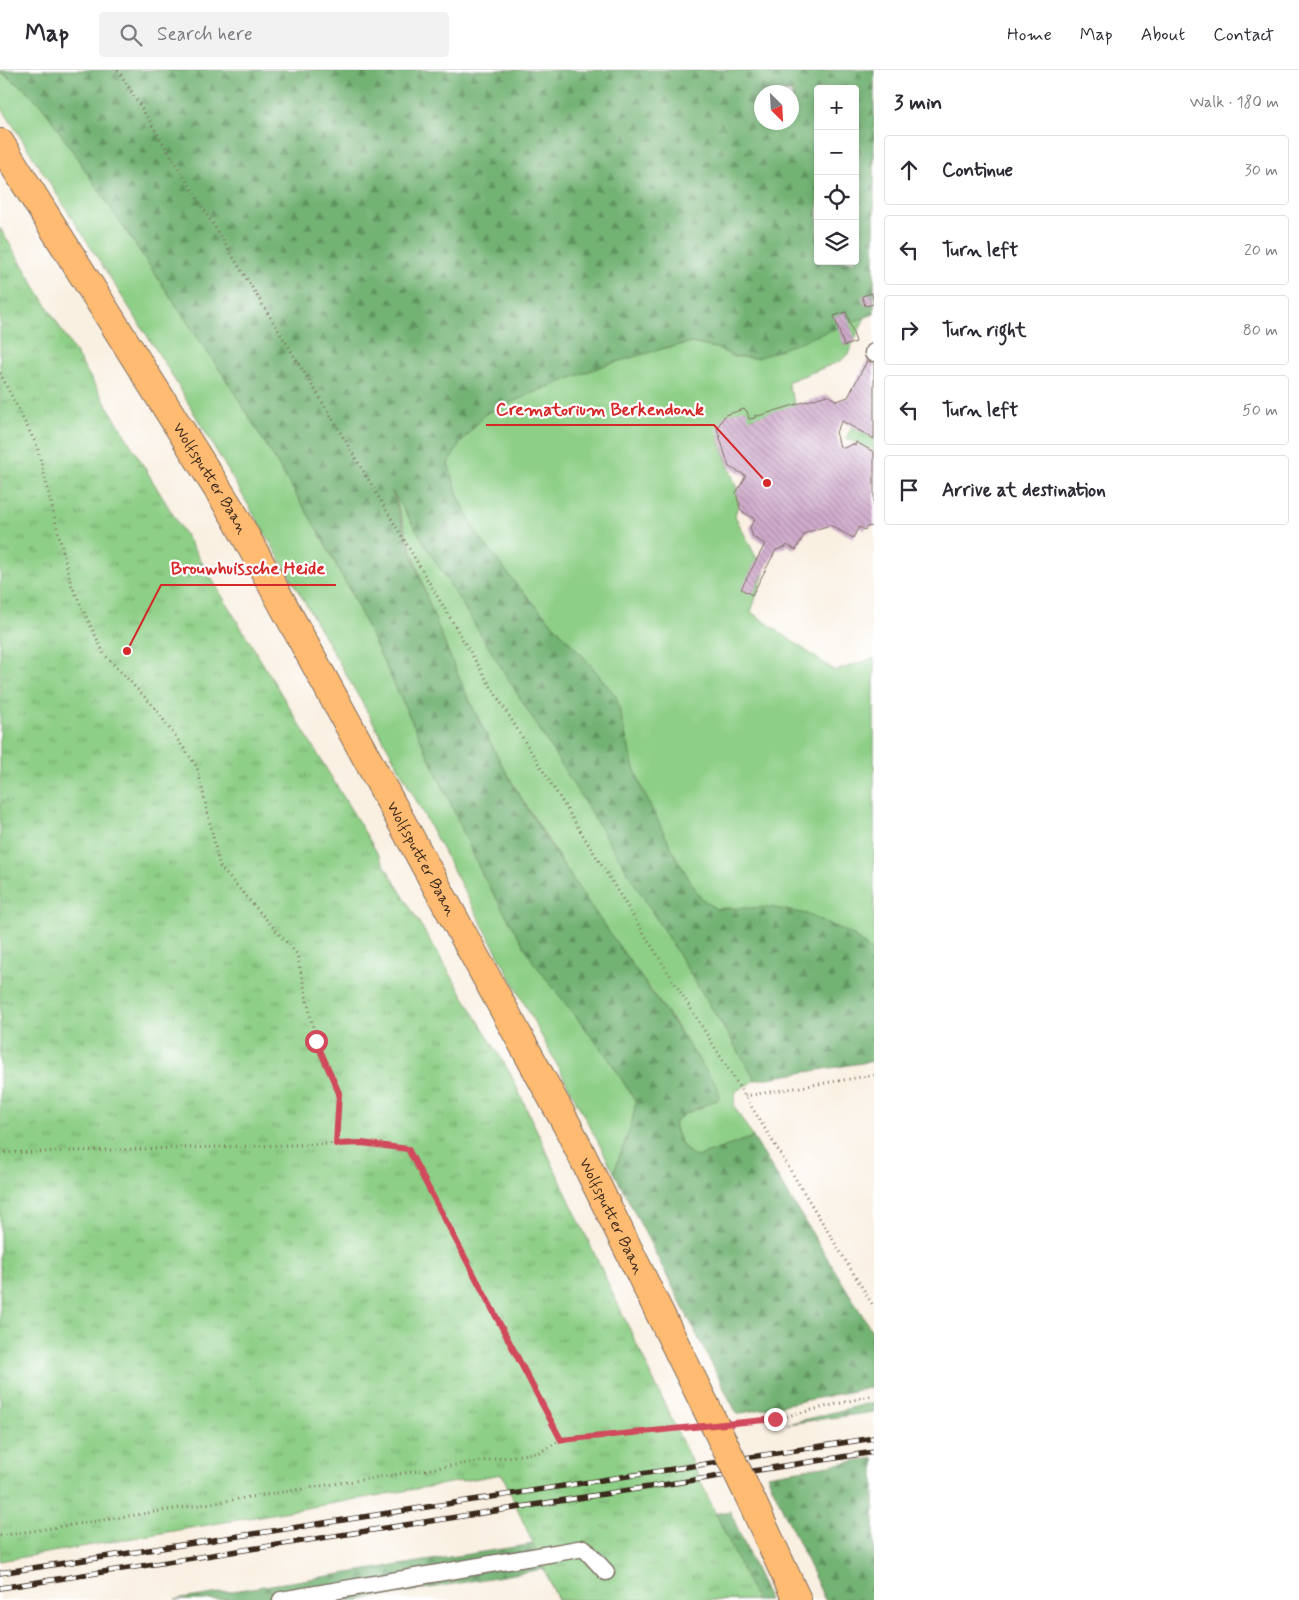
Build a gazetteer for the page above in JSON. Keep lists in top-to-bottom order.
{
  "streets": {
    "main road": ["Wolfsputter Baan"]
  },
  "places": ["Crematorium Berkendonk", "Brouwhuissche Heide"],
  "north": "bottom right",
  "page": {
    "header": "Map",
    "search": "Search here",
    "nav": [
      "Home",
      "Map",
      "About",
      "Contact"
    ],
    "heading": ["3 min", "Walk · 180 m"],
    "map_buttons": ["+", "−"],
    "list": [
      ["Continue", "30 m"],
      ["Turn left", "20 m"],
      ["Turn right", "80 m"],
      ["Turn left", "50 m"],
      "Arrive at destination"
    ]
  }
}
